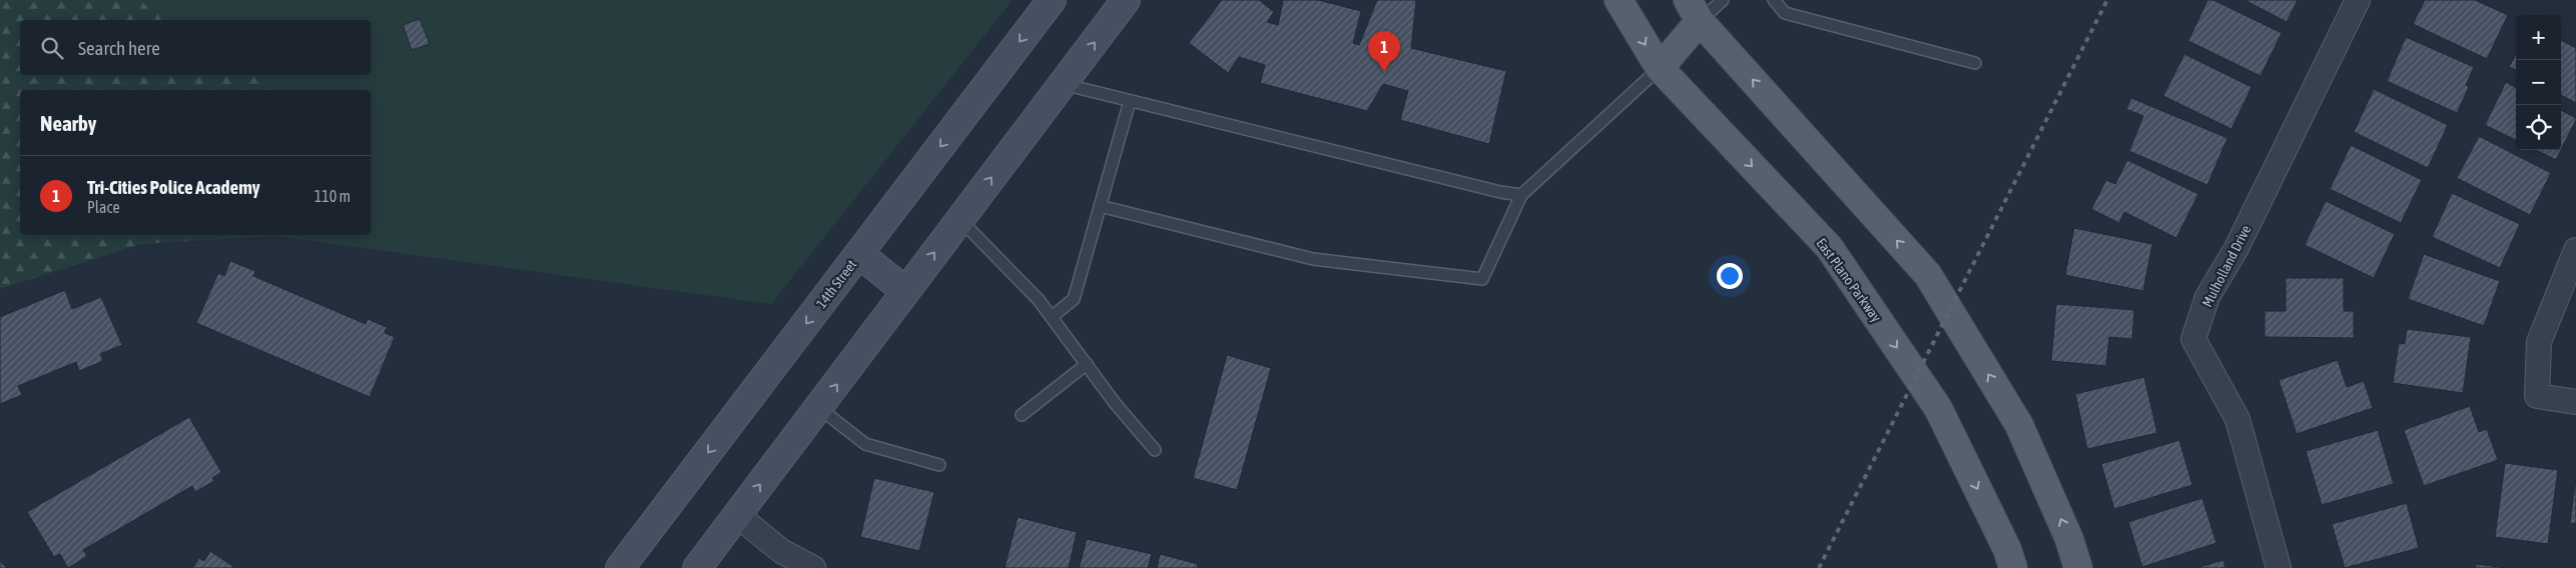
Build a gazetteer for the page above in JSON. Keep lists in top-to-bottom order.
{
  "streets": {
    "main road": ["East Plano Parkway", "14th Street"],
    "street": ["Mulholland Drive"]
  },
  "page": {
    "map_buttons": ["+", "−"],
    "search": "Search here",
    "pins": "1",
    "heading": "Nearby",
    "list": [
      {
        "mark": "1",
        "name": "Tri-Cities Police Academy",
        "note": "Place",
        "value": "110 m"
      }
    ]
  }
}
